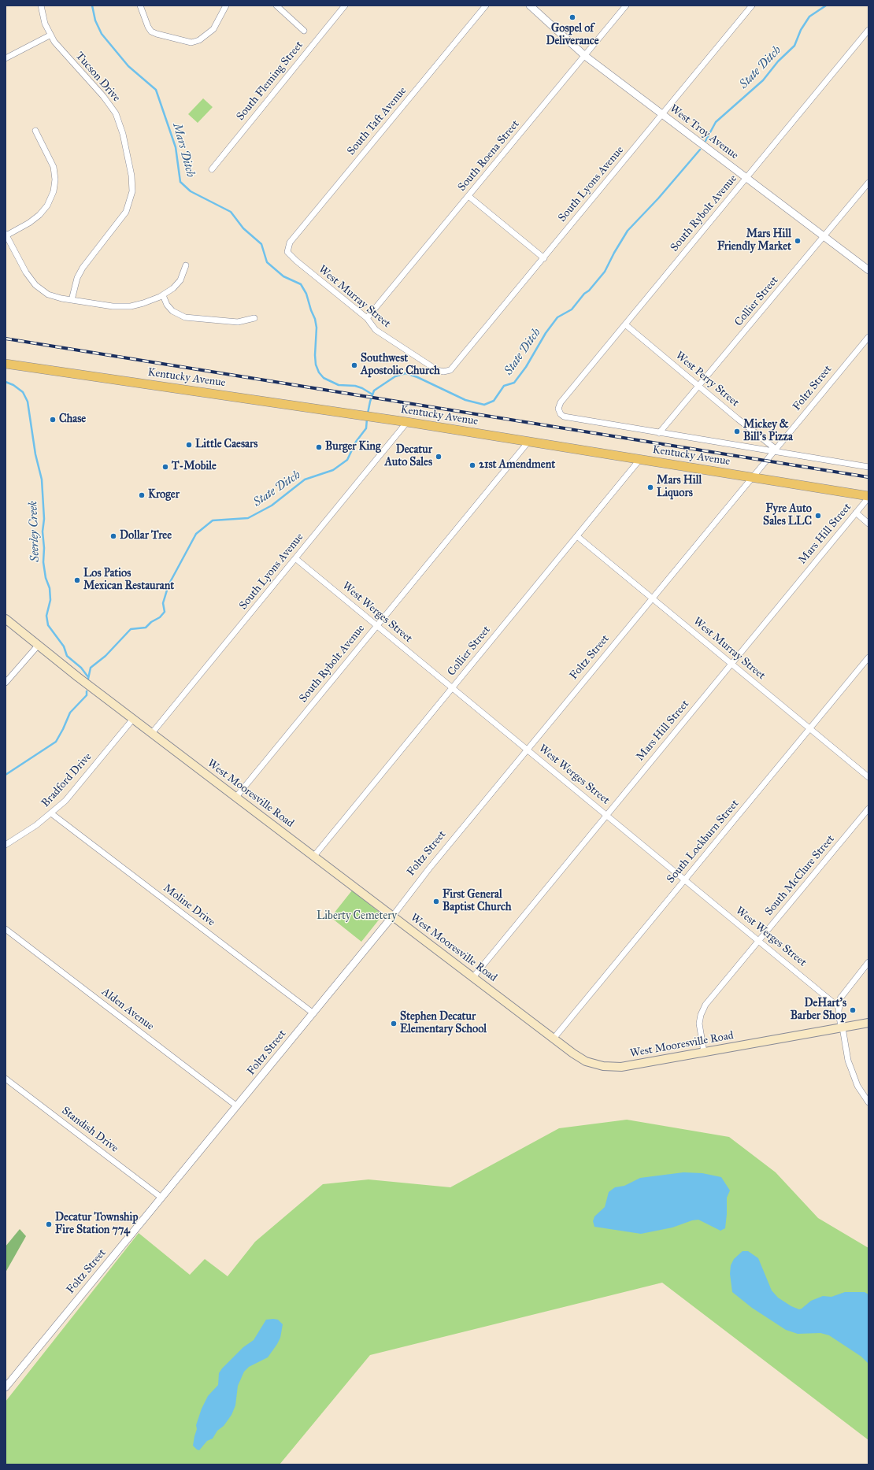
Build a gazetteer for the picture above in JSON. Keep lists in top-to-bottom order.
{
  "streets": {
    "main road": ["Kentucky Avenue", "West Mooresville Road"],
    "street": [
      "Tucson Drive",
      "South Fleming Street",
      "South Taft Avenue",
      "West Troy Avenue",
      "South Roena Street",
      "South Lyons Avenue",
      "South Rybolt Avenue",
      "West Murray Street",
      "Collier Street",
      "West Perry Street",
      "Foltz Street",
      "Mars Hill Street",
      "West Werges Street",
      "Bradford Drive",
      "South Lockburn Street",
      "South McClure Street",
      "Moline Drive",
      "Alden Avenue",
      "Standish Drive"
    ]
  },
  "crossings": [
    ["South Taft Avenue", "West Murray Street"],
    ["West Troy Avenue", "South Roena Street"],
    ["West Troy Avenue", "South Lyons Avenue"],
    ["West Troy Avenue", "South Rybolt Avenue"],
    ["West Troy Avenue", "Collier Street"],
    ["South Roena Street", "West Murray Street"],
    ["South Lyons Avenue", "West Murray Street"],
    ["South Lyons Avenue", "Kentucky Avenue"],
    ["South Lyons Avenue", "West Werges Street"],
    ["South Lyons Avenue", "West Mooresville Road"],
    ["South Rybolt Avenue", "Collier Street"],
    ["South Rybolt Avenue", "Kentucky Avenue"],
    ["South Rybolt Avenue", "West Perry Street"],
    ["South Rybolt Avenue", "West Werges Street"],
    ["South Rybolt Avenue", "West Mooresville Road"],
    ["West Murray Street", "Collier Street"],
    ["West Murray Street", "Foltz Street"],
    ["West Murray Street", "Mars Hill Street"],
    ["West Murray Street", "South Lockburn Street"],
    ["Collier Street", "Kentucky Avenue"],
    ["Collier Street", "West Perry Street"],
    ["Collier Street", "West Werges Street"],
    ["Collier Street", "West Mooresville Road"],
    ["Kentucky Avenue", "Foltz Street"],
    ["Kentucky Avenue", "Mars Hill Street"],
    ["West Perry Street", "Foltz Street"],
    ["Foltz Street", "West Werges Street"],
    ["Foltz Street", "West Mooresville Road"],
    ["Foltz Street", "Moline Drive"],
    ["Foltz Street", "Alden Avenue"],
    ["Foltz Street", "Standish Drive"],
    ["Mars Hill Street", "West Werges Street"],
    ["Mars Hill Street", "West Mooresville Road"],
    ["West Werges Street", "South Lockburn Street"],
    ["West Werges Street", "South McClure Street"],
    ["Bradford Drive", "West Mooresville Road"],
    ["Bradford Drive", "Moline Drive"],
    ["West Mooresville Road", "South Lockburn Street"],
    ["West Mooresville Road", "South McClure Street"]
  ],
  "water": ["State Ditch", "Mars Ditch", "Seerley Creek"],
  "parks": ["Liberty Cemetery"],
  "places": [
    "Gospel of Deliverance",
    "Mars Hill Friendly Market",
    "Southwest Apostolic Church",
    "Chase",
    "Mickey & Bill's Pizza",
    "Little Caesars",
    "Burger King",
    "Decatur Auto Sales",
    "21st Amendment",
    "T-Mobile",
    "Mars Hill Liquors",
    "Kroger",
    "Fyre Auto Sales LLC",
    "Dollar Tree",
    "Los Patios Mexican Restaurant",
    "First General Baptist Church",
    "DeHart’s Barber Shop",
    "Stephen Decatur Elementary School",
    "Decatur Township Fire Station 774"
  ]
}
